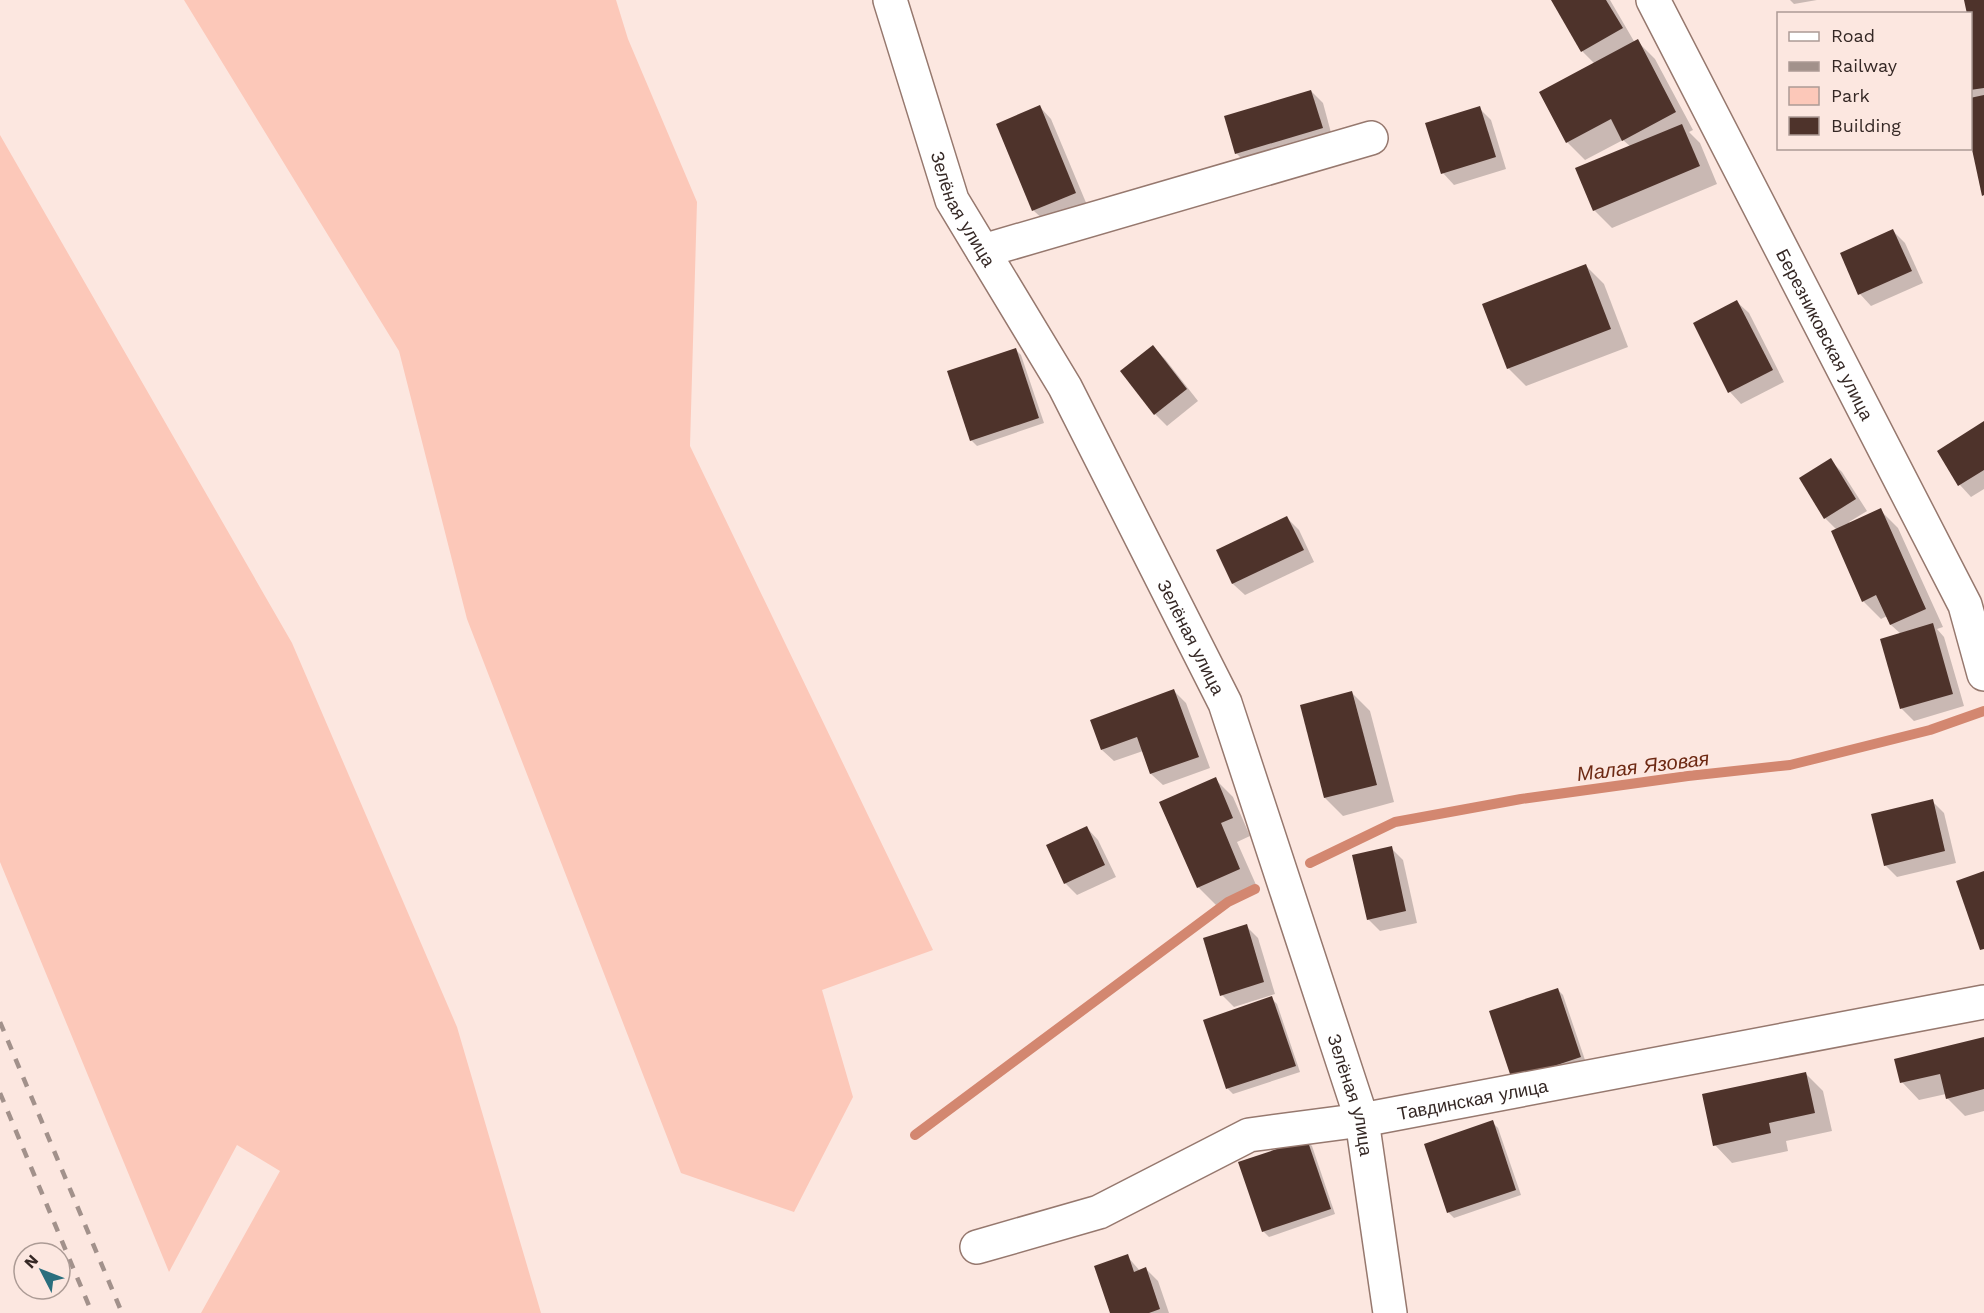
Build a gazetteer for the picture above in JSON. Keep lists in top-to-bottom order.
{
  "streets": {
    "street": ["Зелёная улица", "Березниковская улица", "Тавдинская улица"]
  },
  "crossings": [
    ["Зелёная улица", "Тавдинская улица"]
  ],
  "water": ["Малая Язовая"],
  "legend": [
    "Road",
    "Railway",
    "Park",
    "Building"
  ],
  "north": "top left"
}
